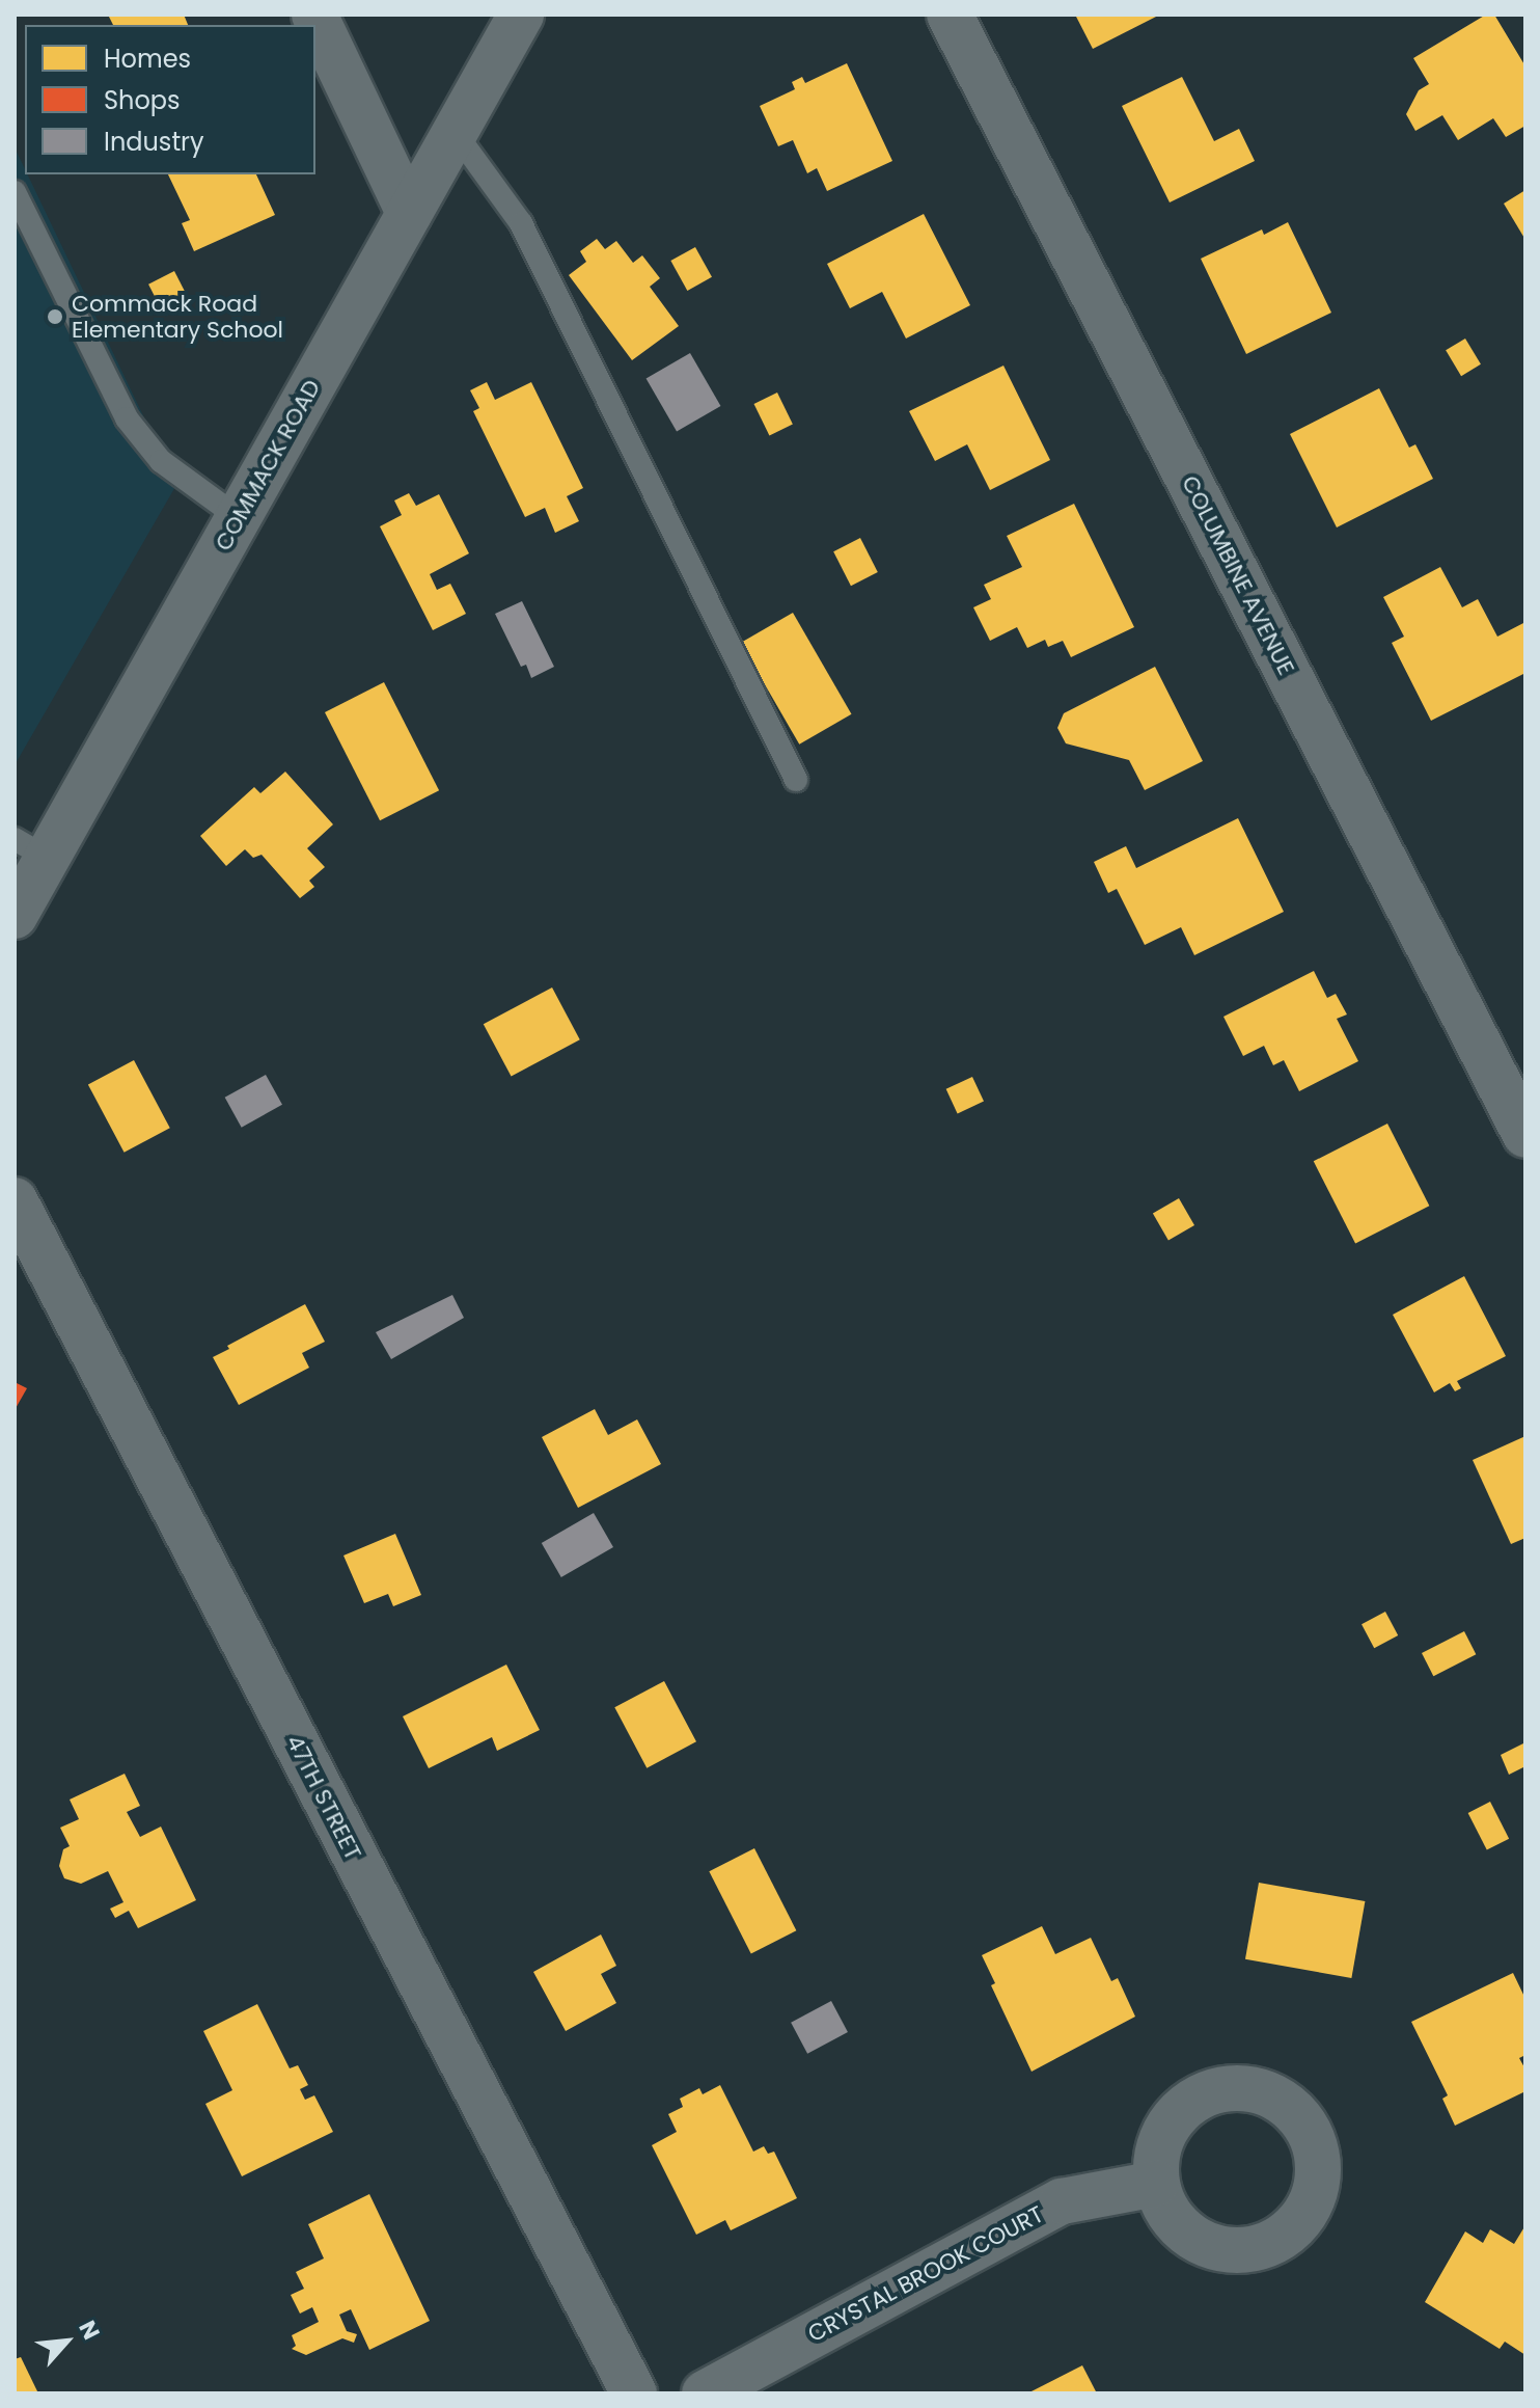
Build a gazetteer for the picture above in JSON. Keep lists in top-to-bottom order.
{
  "streets": {
    "street": [
      "COMMACK ROAD",
      "COLUMBINE AVENUE",
      "47TH STREET",
      "CRYSTAL BROOK COURT"
    ]
  },
  "places": ["Commack Road Elementary School"],
  "legend": ["Homes", "Shops", "Industry"],
  "north": "top right"
}
